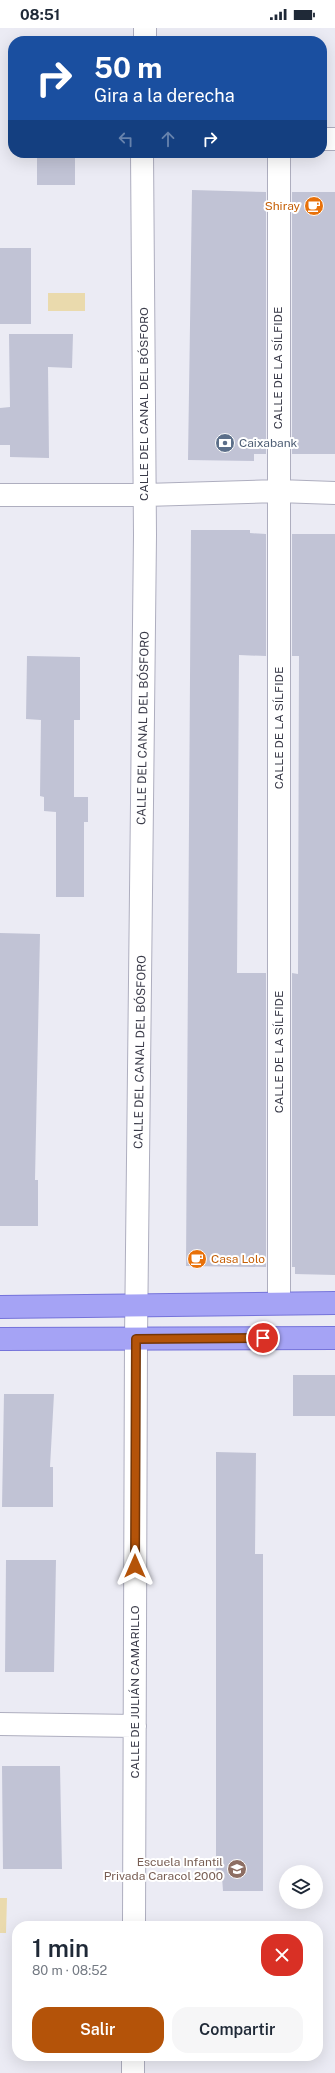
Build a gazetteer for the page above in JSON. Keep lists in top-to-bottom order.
{
  "streets": {
    "street": ["CALLE DE LA SÍLFIDE", "CALLE DEL CANAL DEL BÓSFORO", "CALLE DE JULIÁN CAMARILLO"]
  },
  "crossings": [
    ["CALLE DEL CANAL DEL BÓSFORO", "CALLE DE JULIÁN CAMARILLO"]
  ],
  "places": {
    "cafe": ["Shiray", "Casa Lolo"],
    "bank": ["Caixabank"],
    "school or university": ["Escuela Infantil Privada Caracol 2000"]
  },
  "page": {
    "status": "08:51",
    "turn": ["50 m", "Gira a la derecha"],
    "heading": ["1 min", "80 m · 08:52"],
    "buttons": ["Salir", "Compartir"]
  }
}
